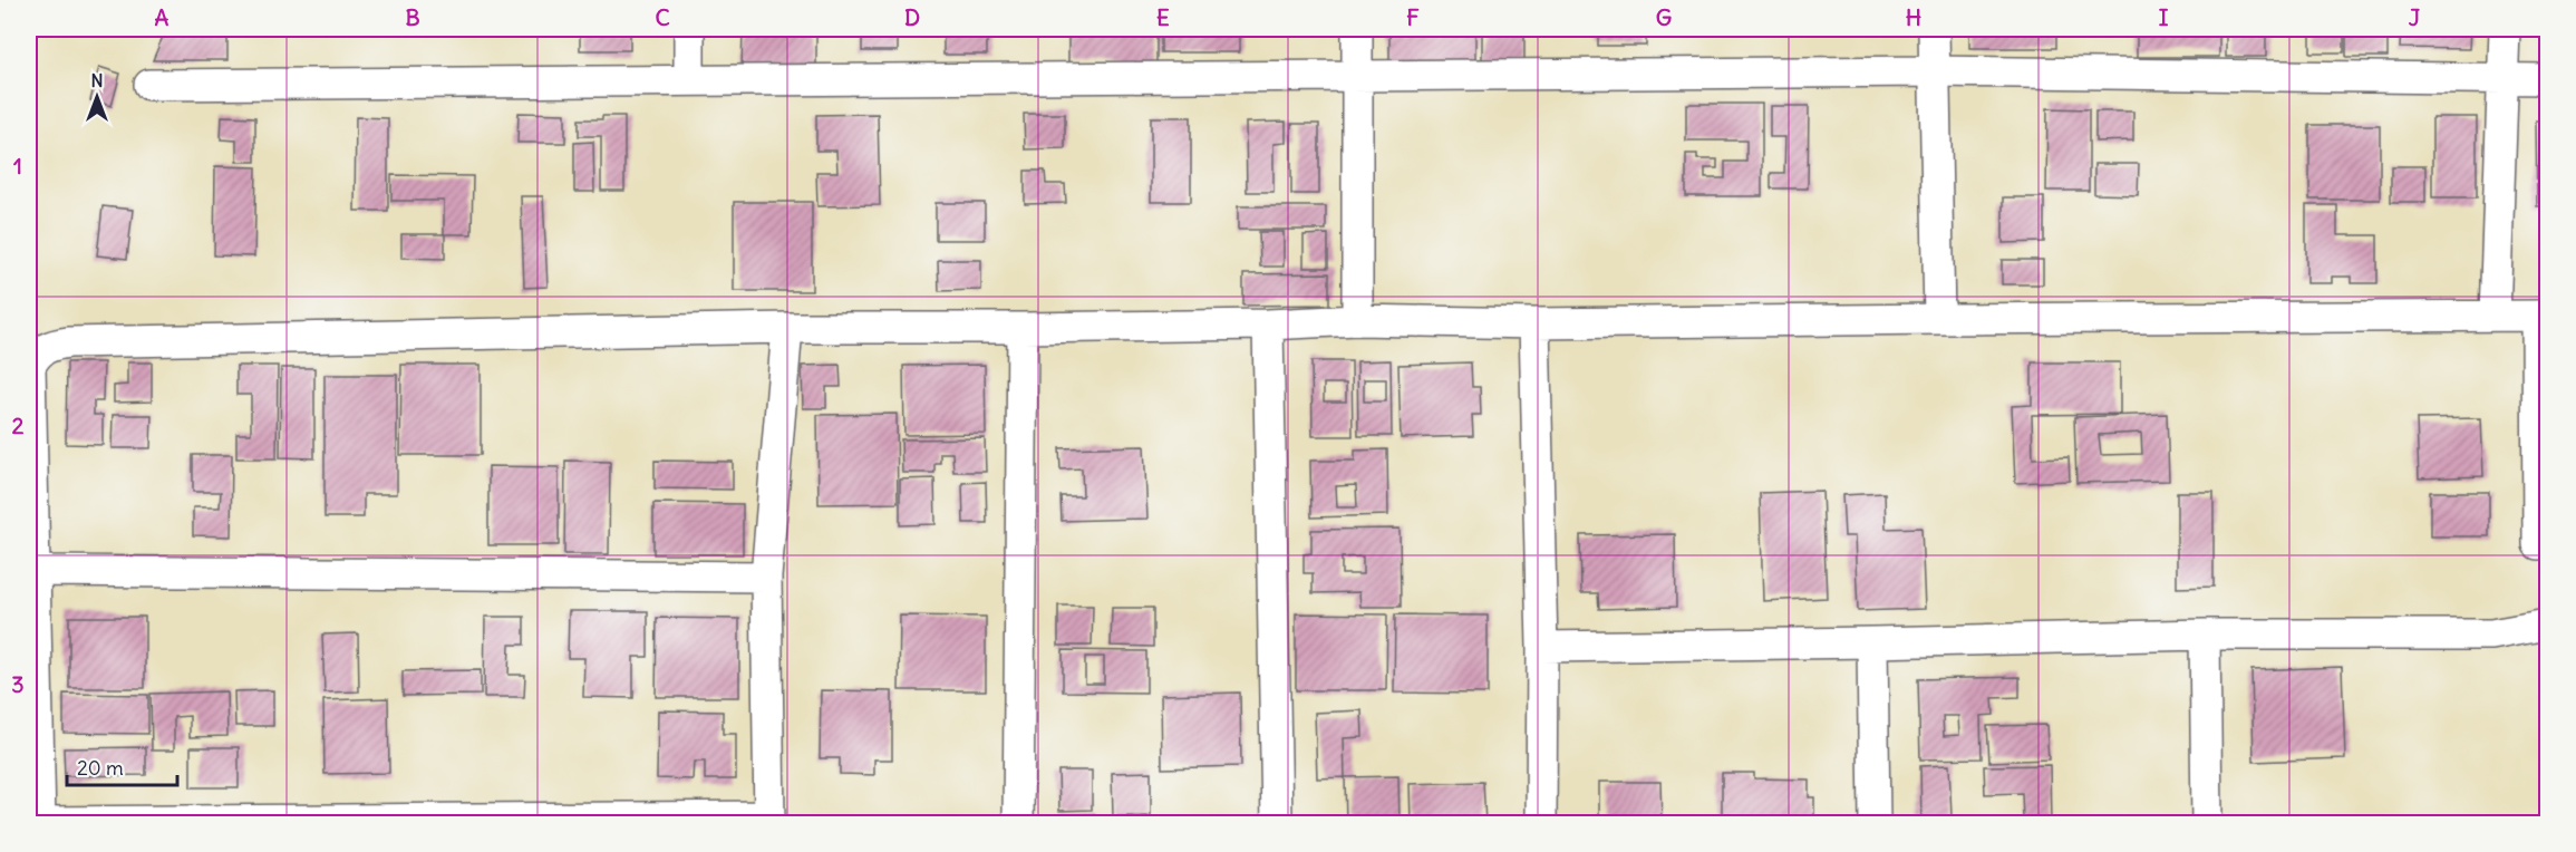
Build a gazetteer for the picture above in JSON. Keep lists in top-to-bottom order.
{
  "scale_bar": "20 m",
  "north": "top",
  "grid": {
    "columns": [
      "A",
      "B",
      "C",
      "D",
      "E",
      "F",
      "G",
      "H",
      "I",
      "J"
    ],
    "rows": ["1", "2", "3"]
  }
}
